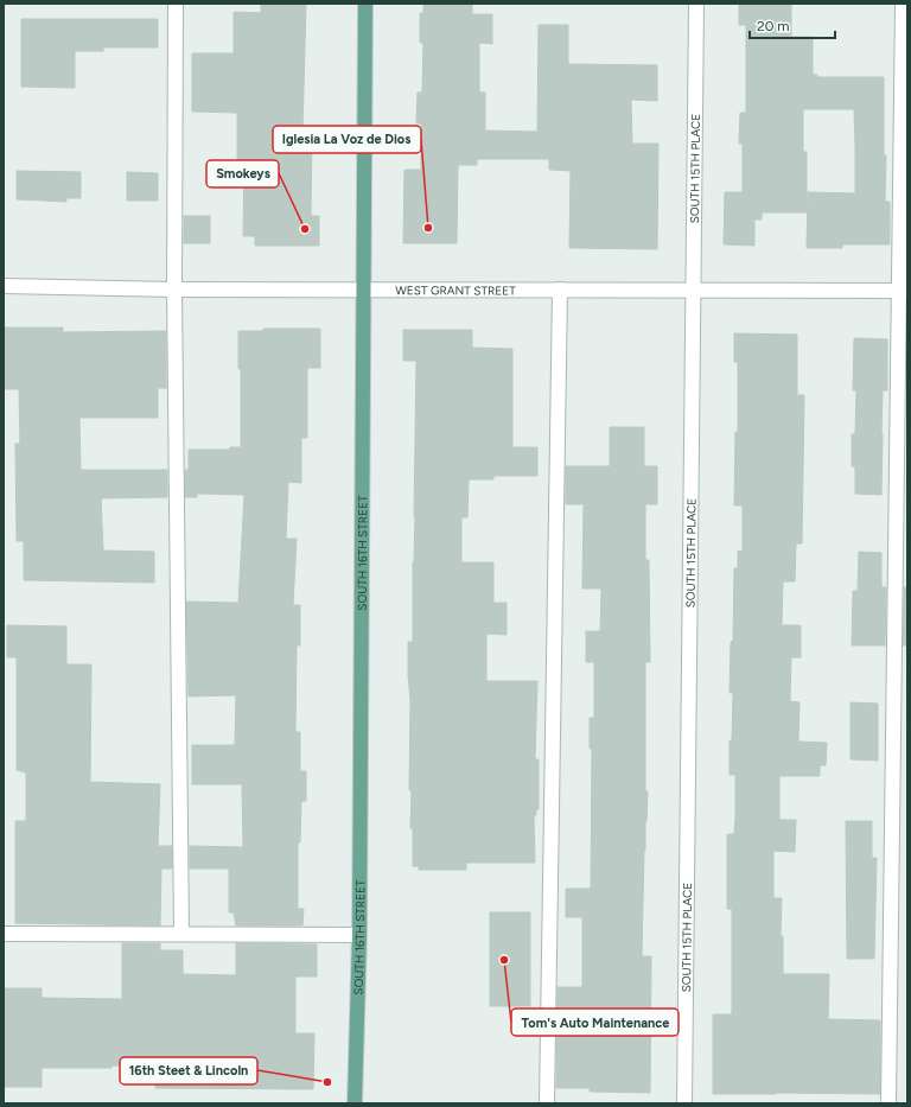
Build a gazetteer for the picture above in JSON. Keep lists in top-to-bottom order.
{
  "streets": {
    "main road": ["SOUTH 16TH STREET"],
    "street": ["SOUTH 15TH PLACE", "WEST GRANT STREET"]
  },
  "crossings": [
    ["SOUTH 15TH PLACE", "WEST GRANT STREET"],
    ["WEST GRANT STREET", "SOUTH 16TH STREET"]
  ],
  "places": [
    "Iglesia La Voz de Dios",
    "Smokeys",
    "Tom's Auto Maintenance",
    "16th Steet & Lincoln"
  ],
  "scale_bar": "20 m"
}
